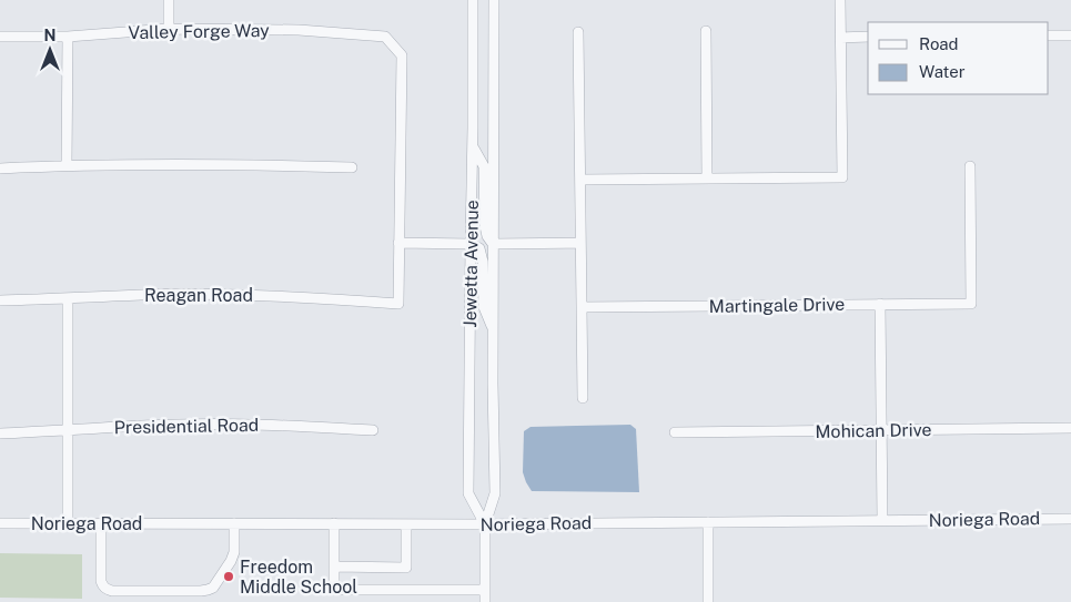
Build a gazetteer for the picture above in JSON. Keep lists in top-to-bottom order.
{
  "streets": {
    "street": [
      "Valley Forge Way",
      "Jewetta Avenue",
      "Reagan Road",
      "Martingale Drive",
      "Presidential Road",
      "Mohican Drive",
      "Noriega Road"
    ]
  },
  "crossings": [
    ["Valley Forge Way", "Reagan Road"],
    ["Jewetta Avenue", "Noriega Road"]
  ],
  "places": ["Freedom Middle School"],
  "legend": ["Road", "Water"],
  "north": "top"
}
